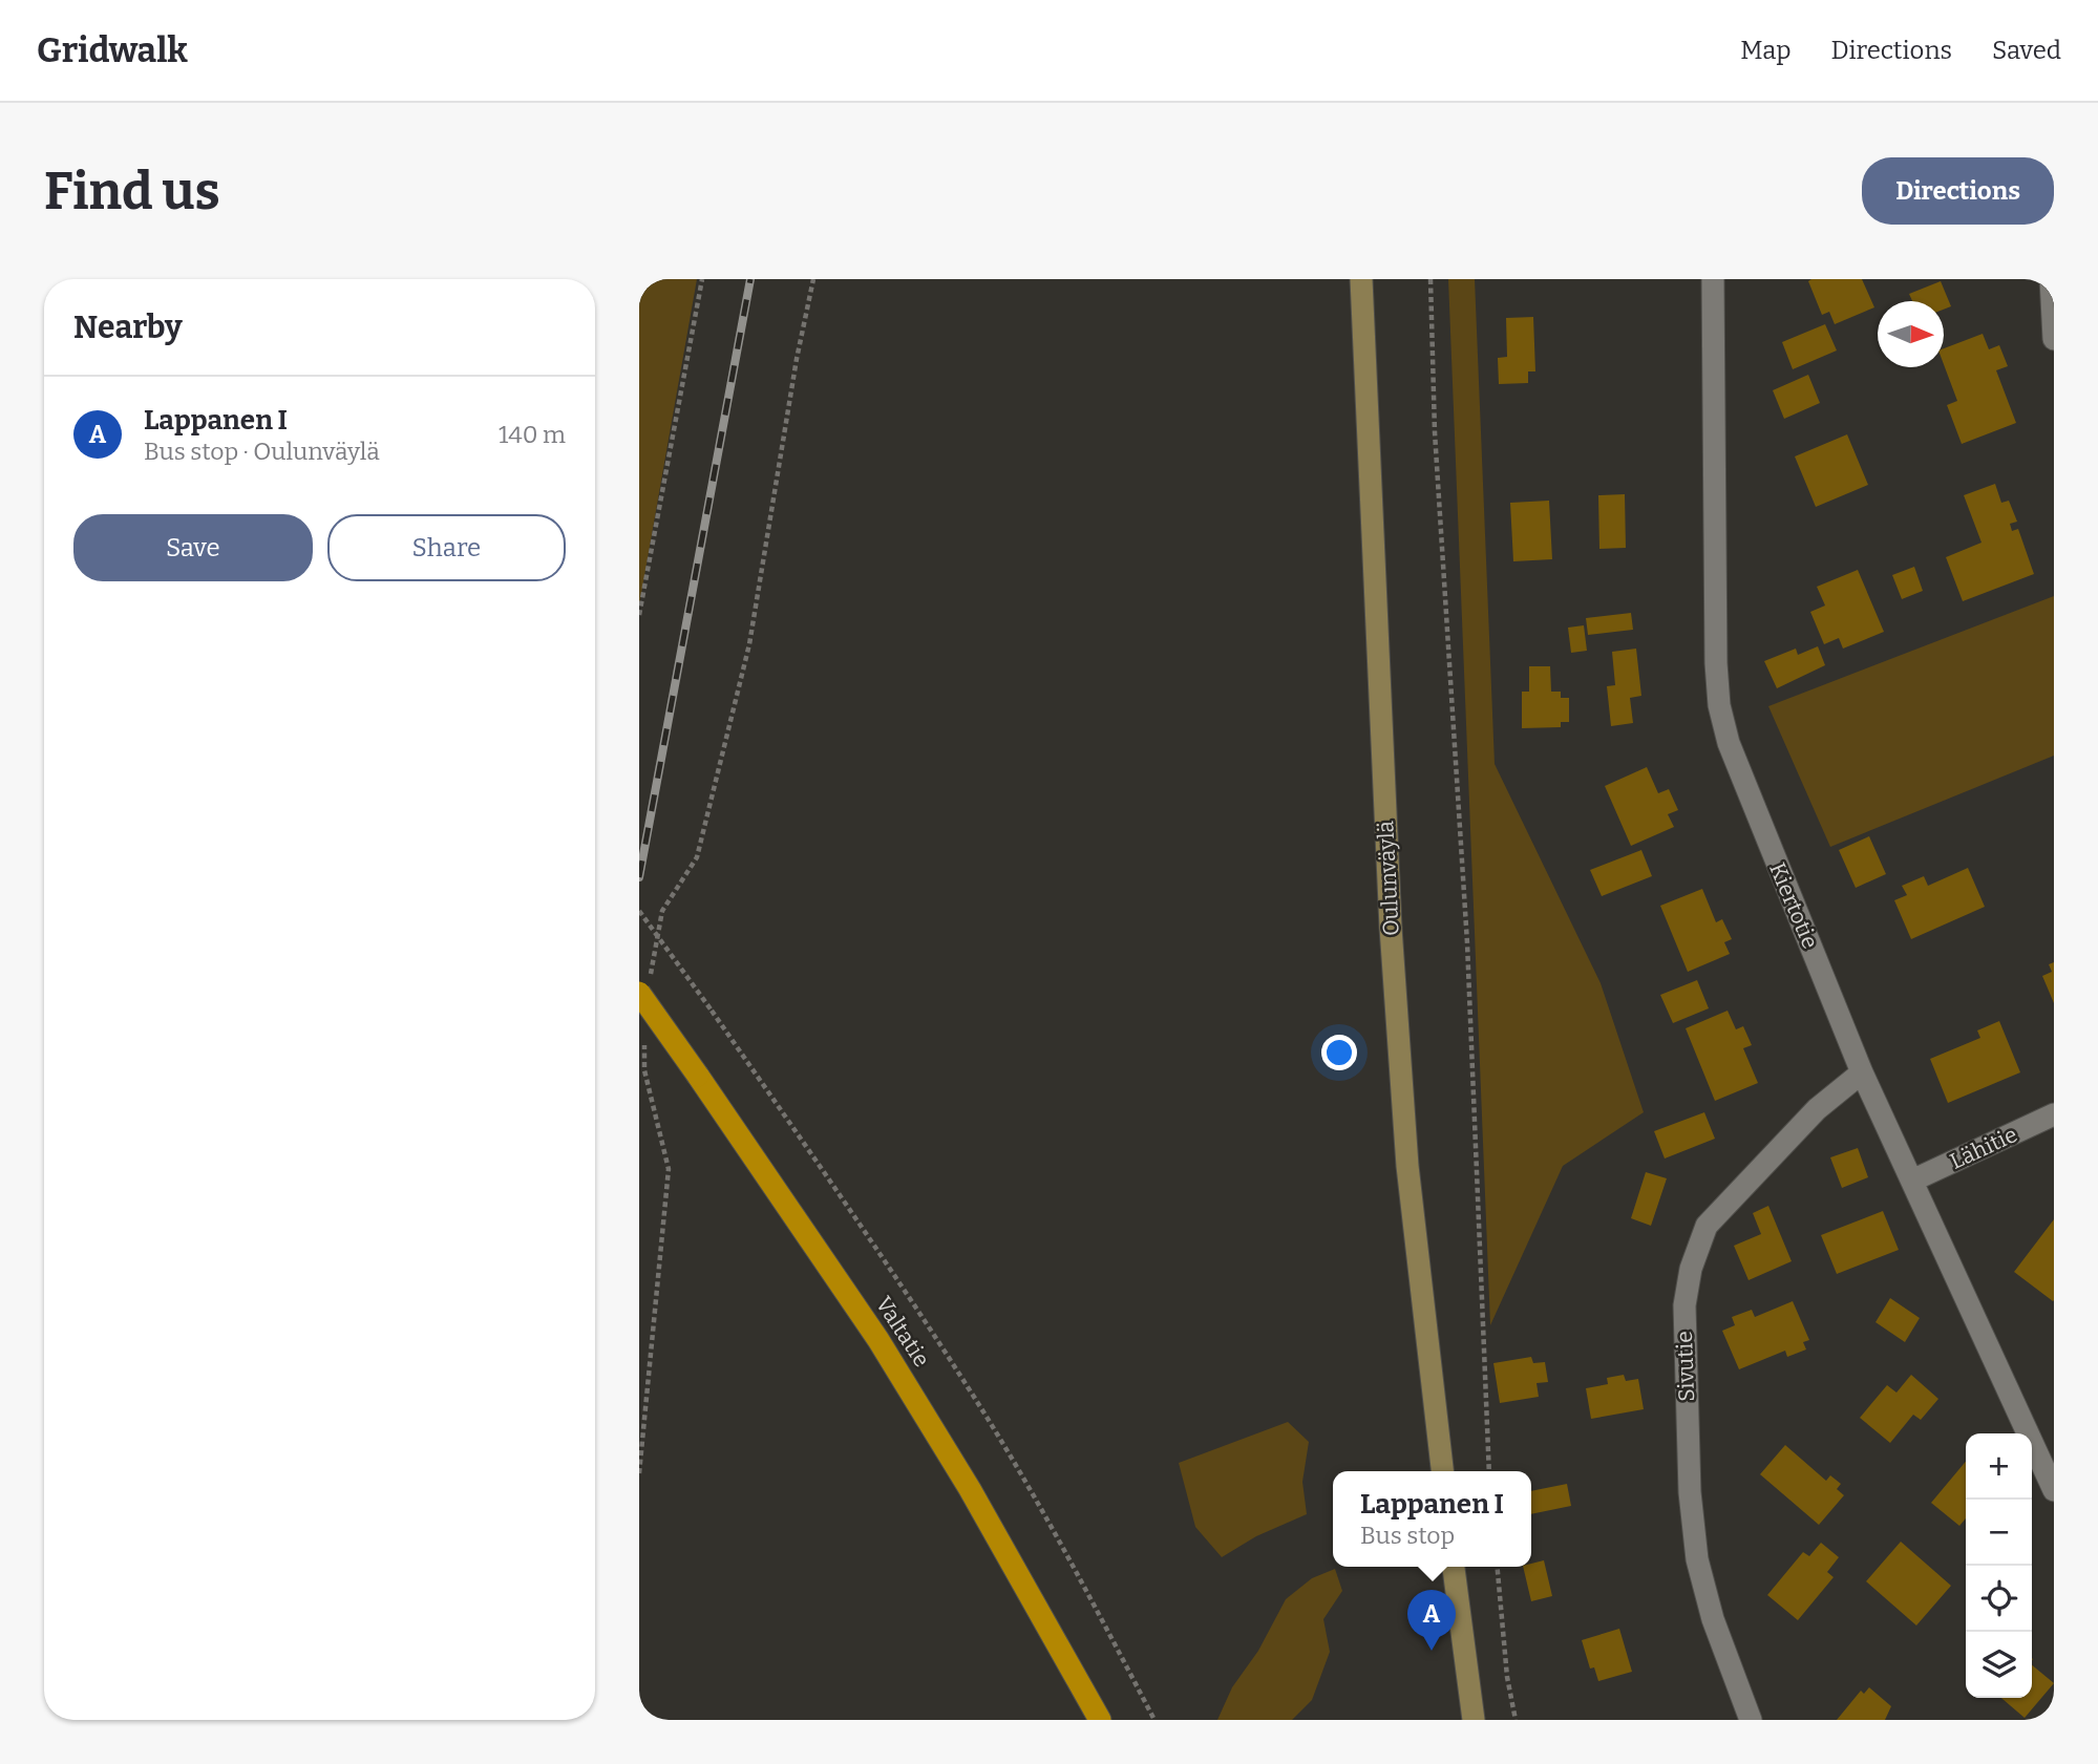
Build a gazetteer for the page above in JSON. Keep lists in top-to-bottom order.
{
  "streets": {
    "highway": ["Valtatie"],
    "main road": ["Oulunväylä"],
    "street": ["Kiertotie", "Lähitie", "Sivutie"]
  },
  "crossings": [
    ["Kiertotie", "Lähitie"],
    ["Kiertotie", "Sivutie"]
  ],
  "north": "right",
  "page": {
    "header": "Gridwalk",
    "nav": ["Map", "Directions", "Saved"],
    "buttons": [
      "Directions",
      ["Save", "Share"]
    ],
    "title": "Find us",
    "heading": "Nearby",
    "list": [
      {
        "mark": "A",
        "name": "Lappanen I",
        "note": "Bus stop · Oulunväylä",
        "value": "140 m"
      }
    ],
    "map_buttons": ["+", "−"],
    "popup": ["Lappanen I", "Bus stop"],
    "pins": "A"
  }
}
